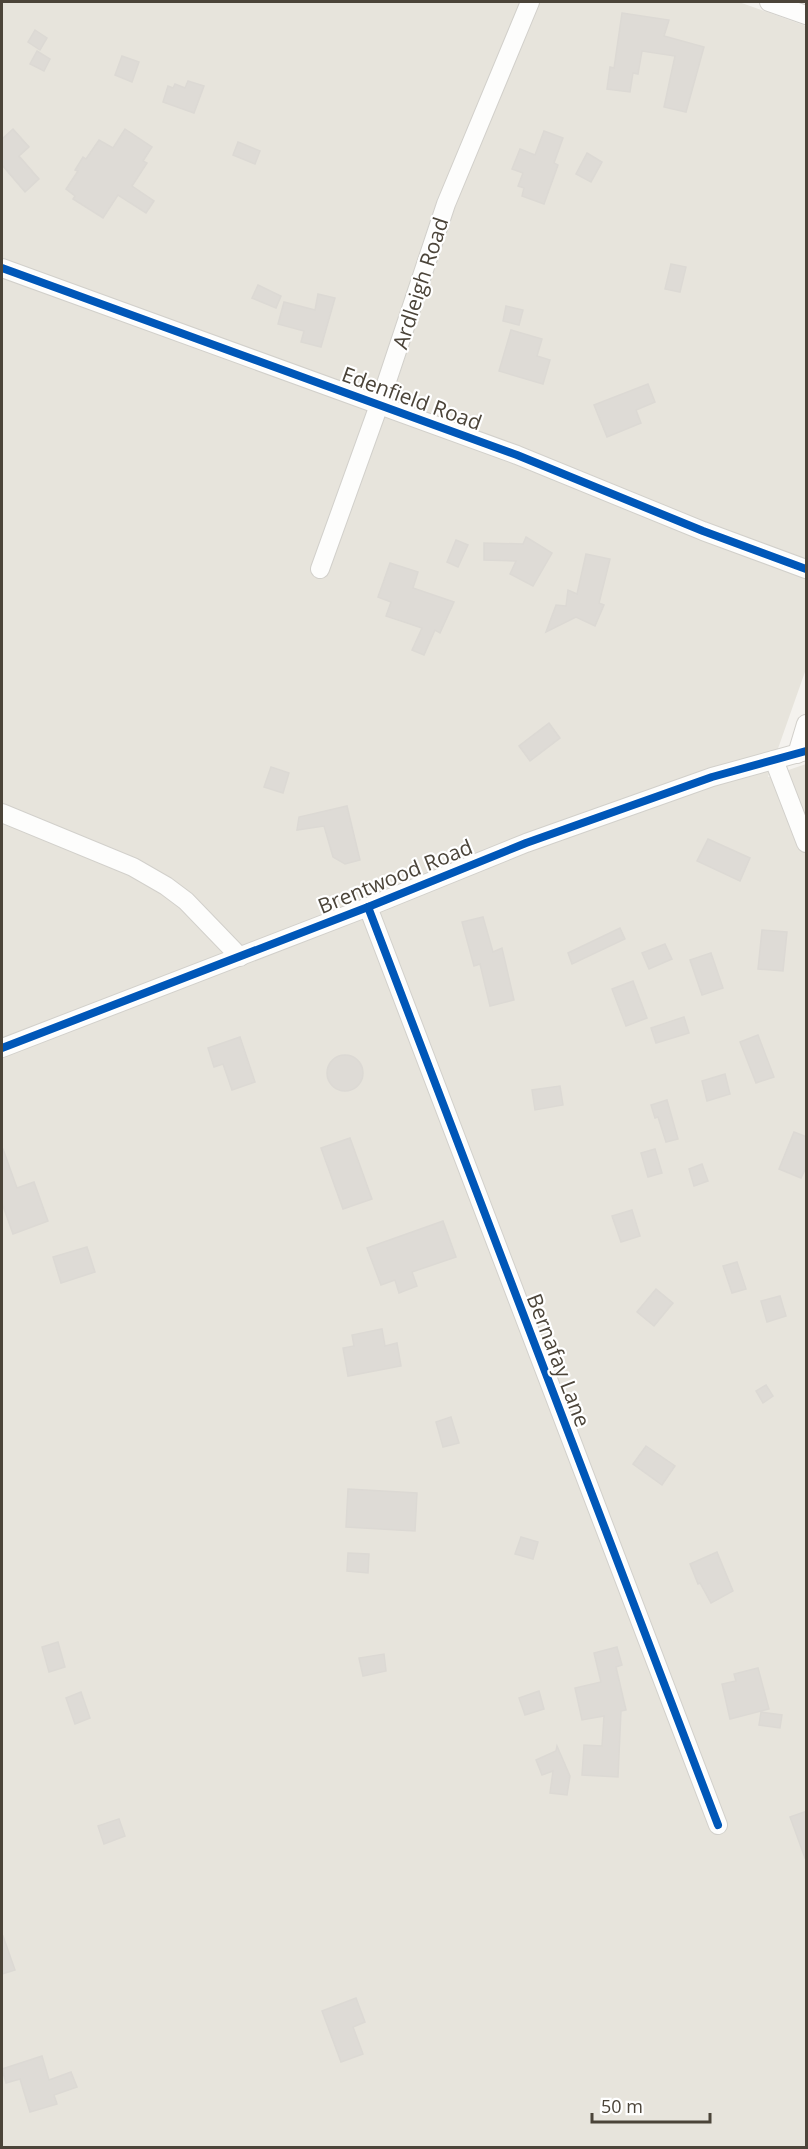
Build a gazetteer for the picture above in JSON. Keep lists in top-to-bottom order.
{
  "streets": {
    "street": [
      "Ardleigh Road",
      "Edenfield Road",
      "Brentwood Road",
      "Bernafay Lane"
    ]
  },
  "crossings": [
    ["Ardleigh Road", "Edenfield Road"],
    ["Brentwood Road", "Bernafay Lane"]
  ],
  "scale_bar": "50 m"
}
